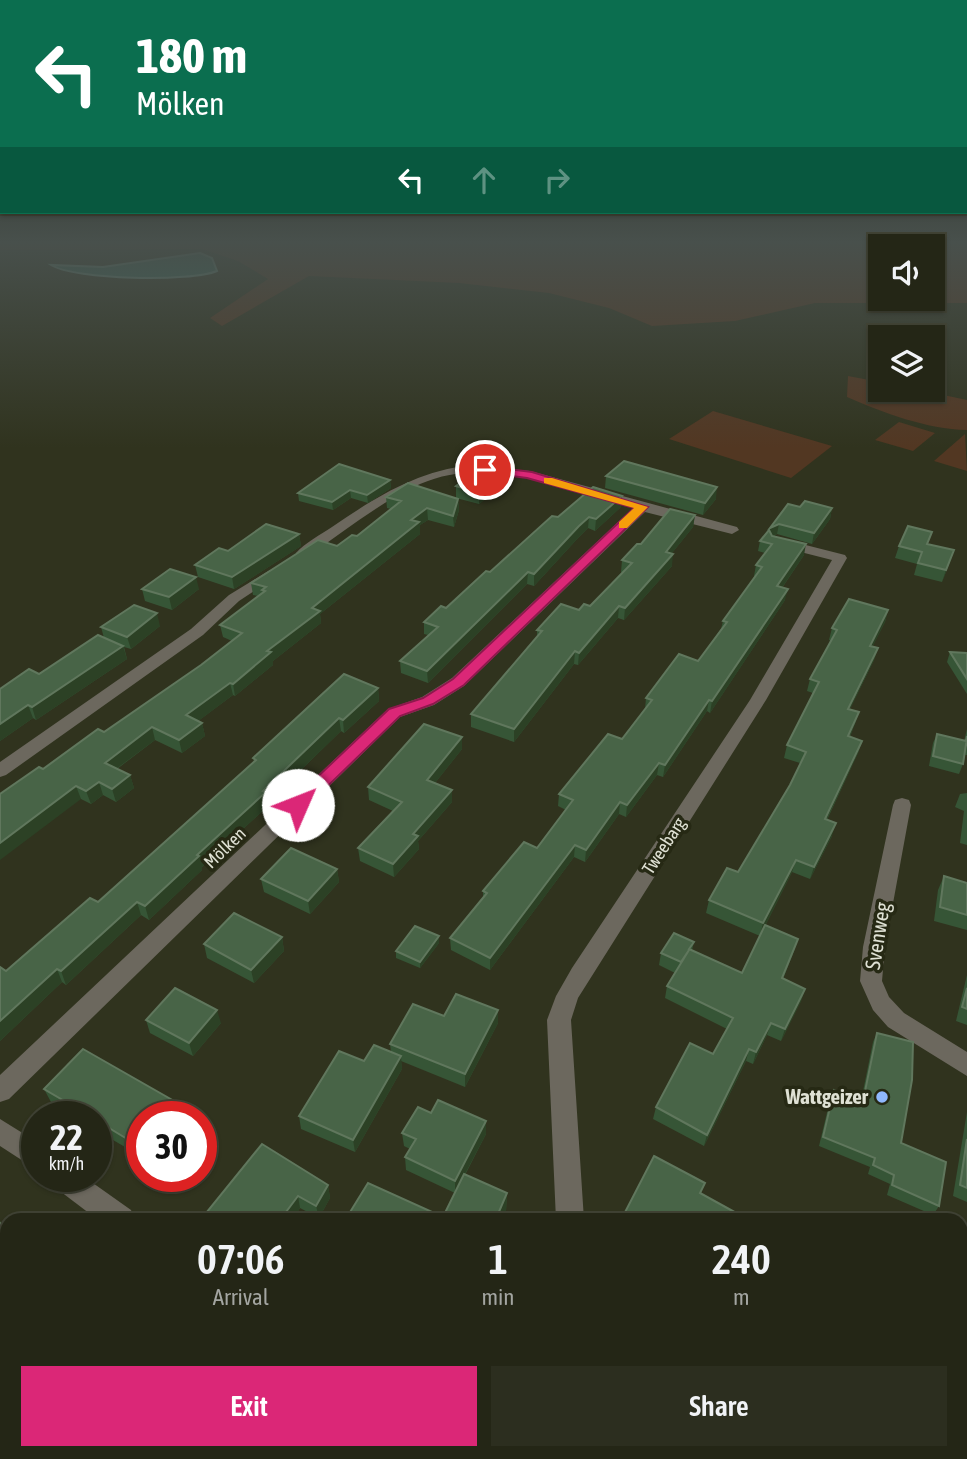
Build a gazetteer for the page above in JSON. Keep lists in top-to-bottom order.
{
  "streets": {
    "street": ["Tweebarg", "Mölken", "Svenweg"]
  },
  "places": ["Wattgeizer"],
  "page": {
    "turn": ["180 m", "Mölken"],
    "speed": "22 km/h",
    "limit": "30",
    "eta": [
      "07:06",
      "Arrival",
      "1",
      "min",
      "240",
      "m"
    ],
    "buttons": ["Exit", "Share"]
  }
}
